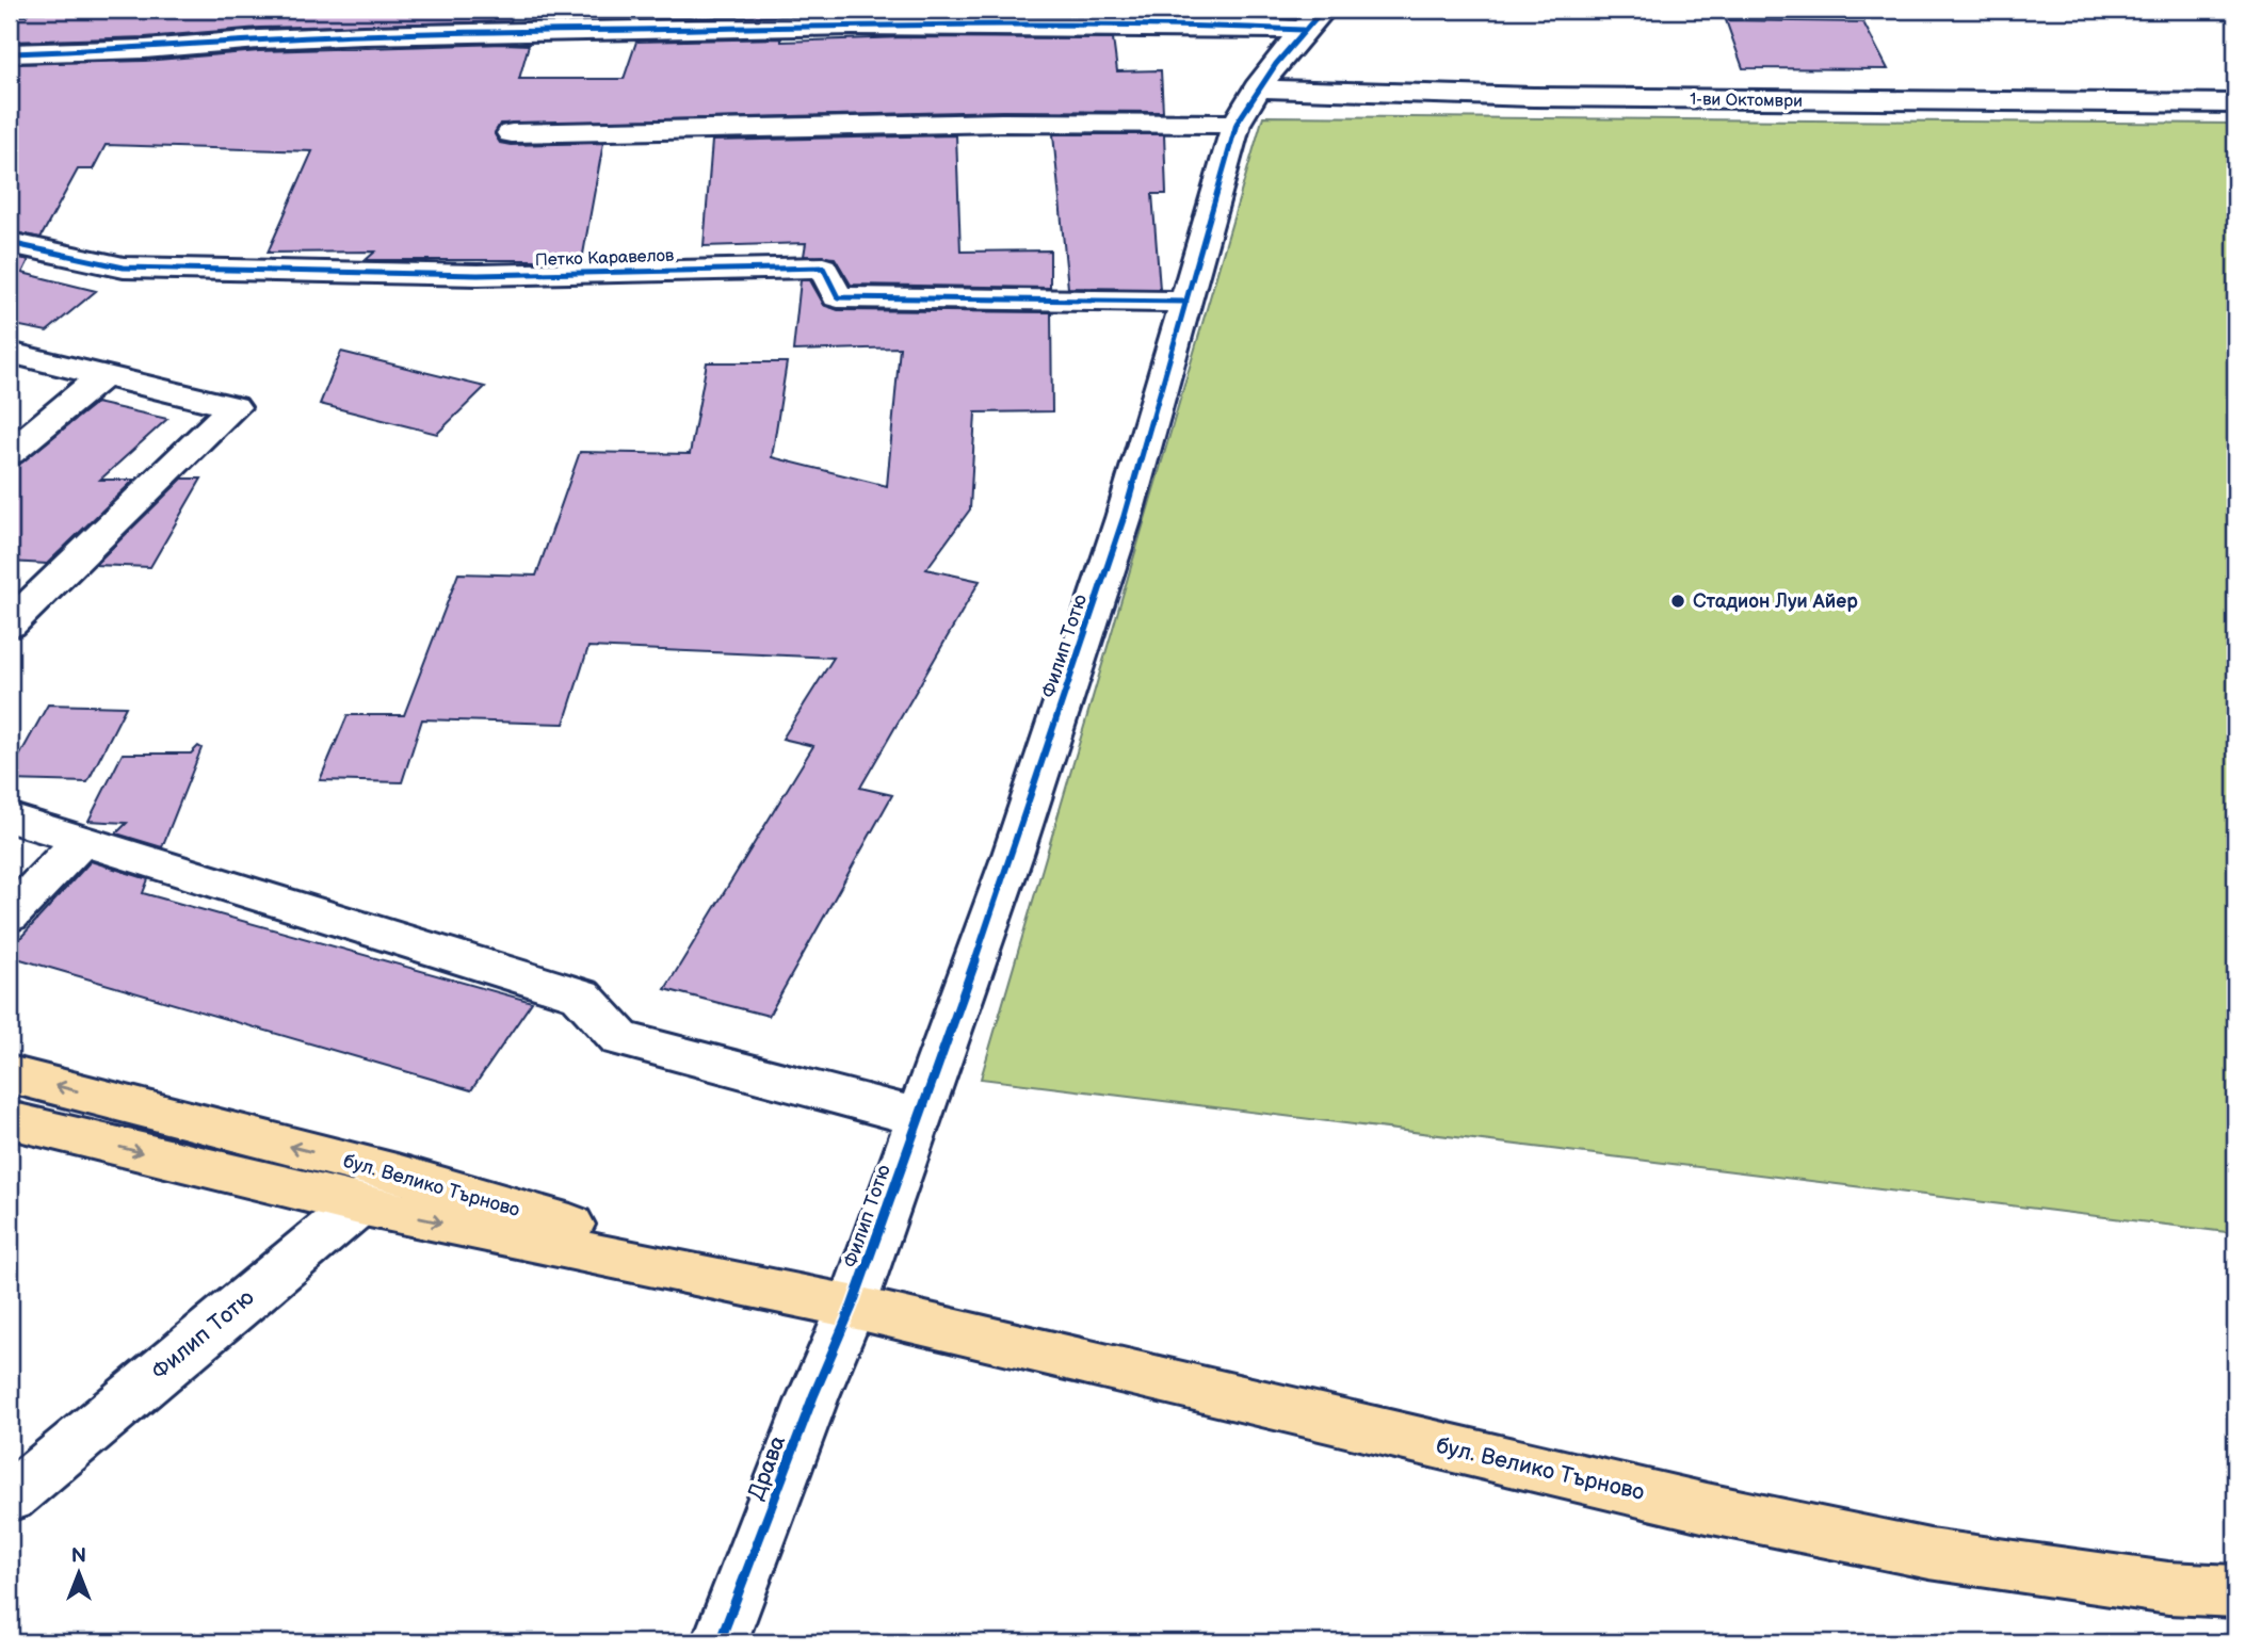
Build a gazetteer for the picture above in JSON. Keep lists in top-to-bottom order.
{
  "streets": {
    "main road": ["бул. Велико Търново"],
    "street": [
      "1-ви Октомври",
      "Петко Каравелов",
      "Филип Тотю",
      "Драва"
    ]
  },
  "crossings": [
    ["1-ви Октомври", "Филип Тотю"],
    ["Петко Каравелов", "Филип Тотю"],
    ["Филип Тотю", "бул. Велико Търново"],
    ["Филип Тотю", "Драва"],
    ["бул. Велико Търново", "Драва"]
  ],
  "places": ["Стадион Луи Айер"],
  "north": "top"
}
